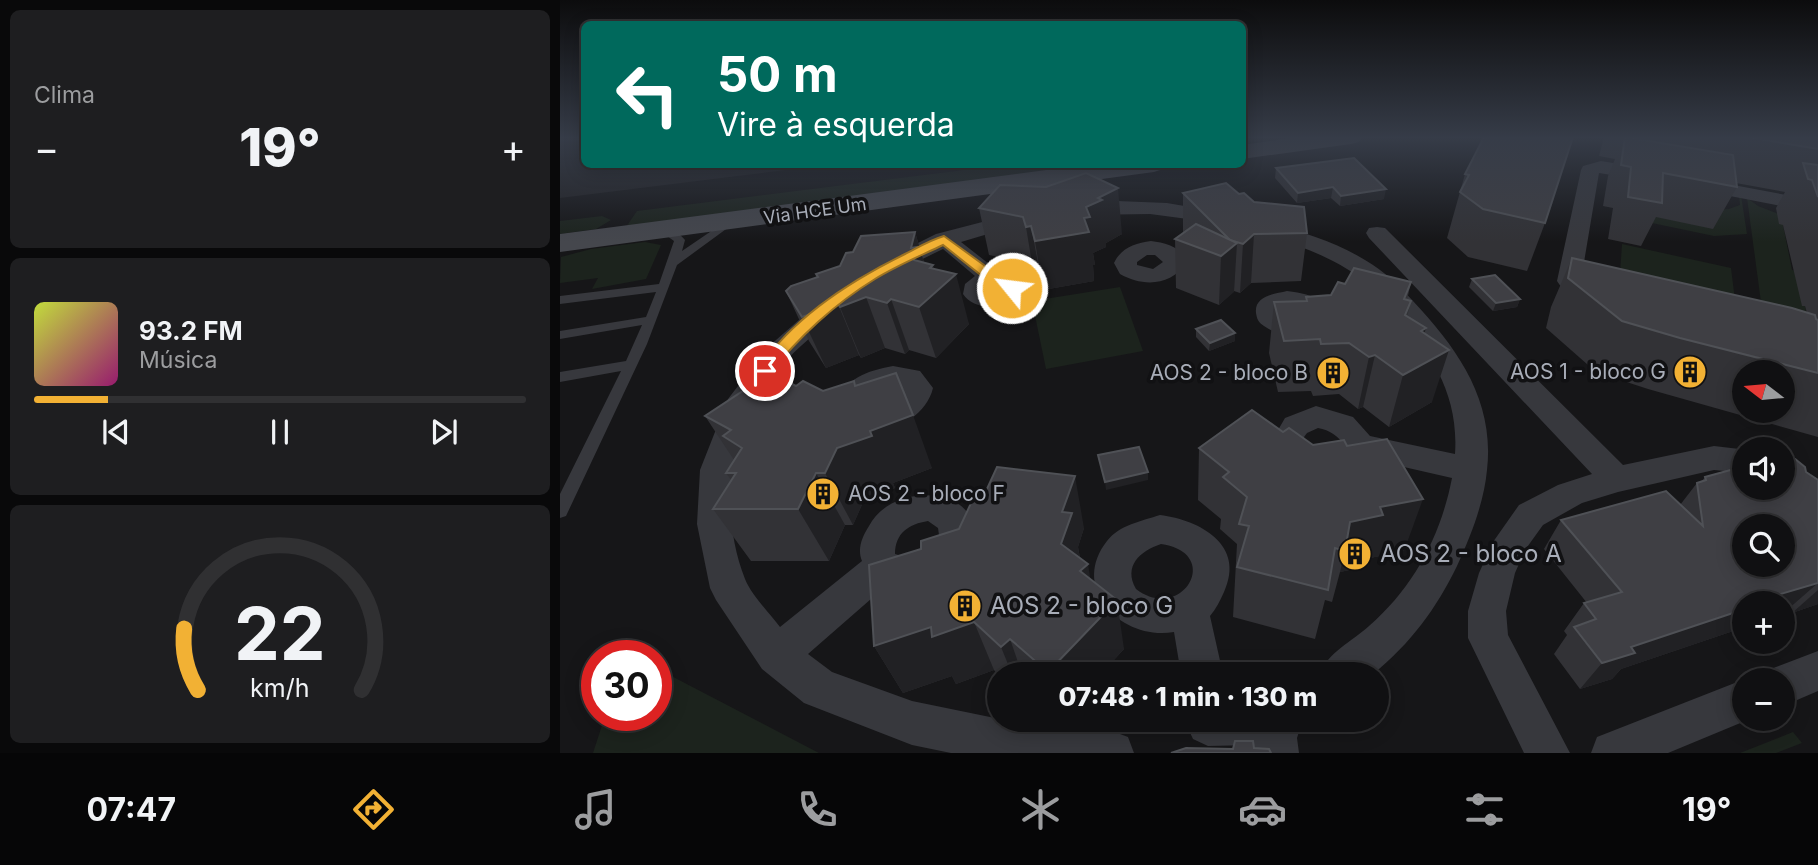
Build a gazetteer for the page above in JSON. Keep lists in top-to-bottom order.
{
  "streets": {
    "main road": ["Via HCE Um"]
  },
  "places": {
    "building": [
      "AOS 1 - bloco G",
      "AOS 2 - bloco B",
      "AOS 2 - bloco F",
      "AOS 2 - bloco A",
      "AOS 2 - bloco G"
    ]
  },
  "north": "left",
  "page": {
    "tile": "Clima",
    "turn": ["50 m", "Vire à esquerda"],
    "heat": ["−", "19°", "+"],
    "song": ["93.2 FM", "Música"],
    "map_buttons": ["+", "−"],
    "limit": "30",
    "trip": "07:48 · 1 min · 130 m",
    "tabs": ["07:47", "19°"],
    "gauge": ["22", "km/h"]
  }
}
